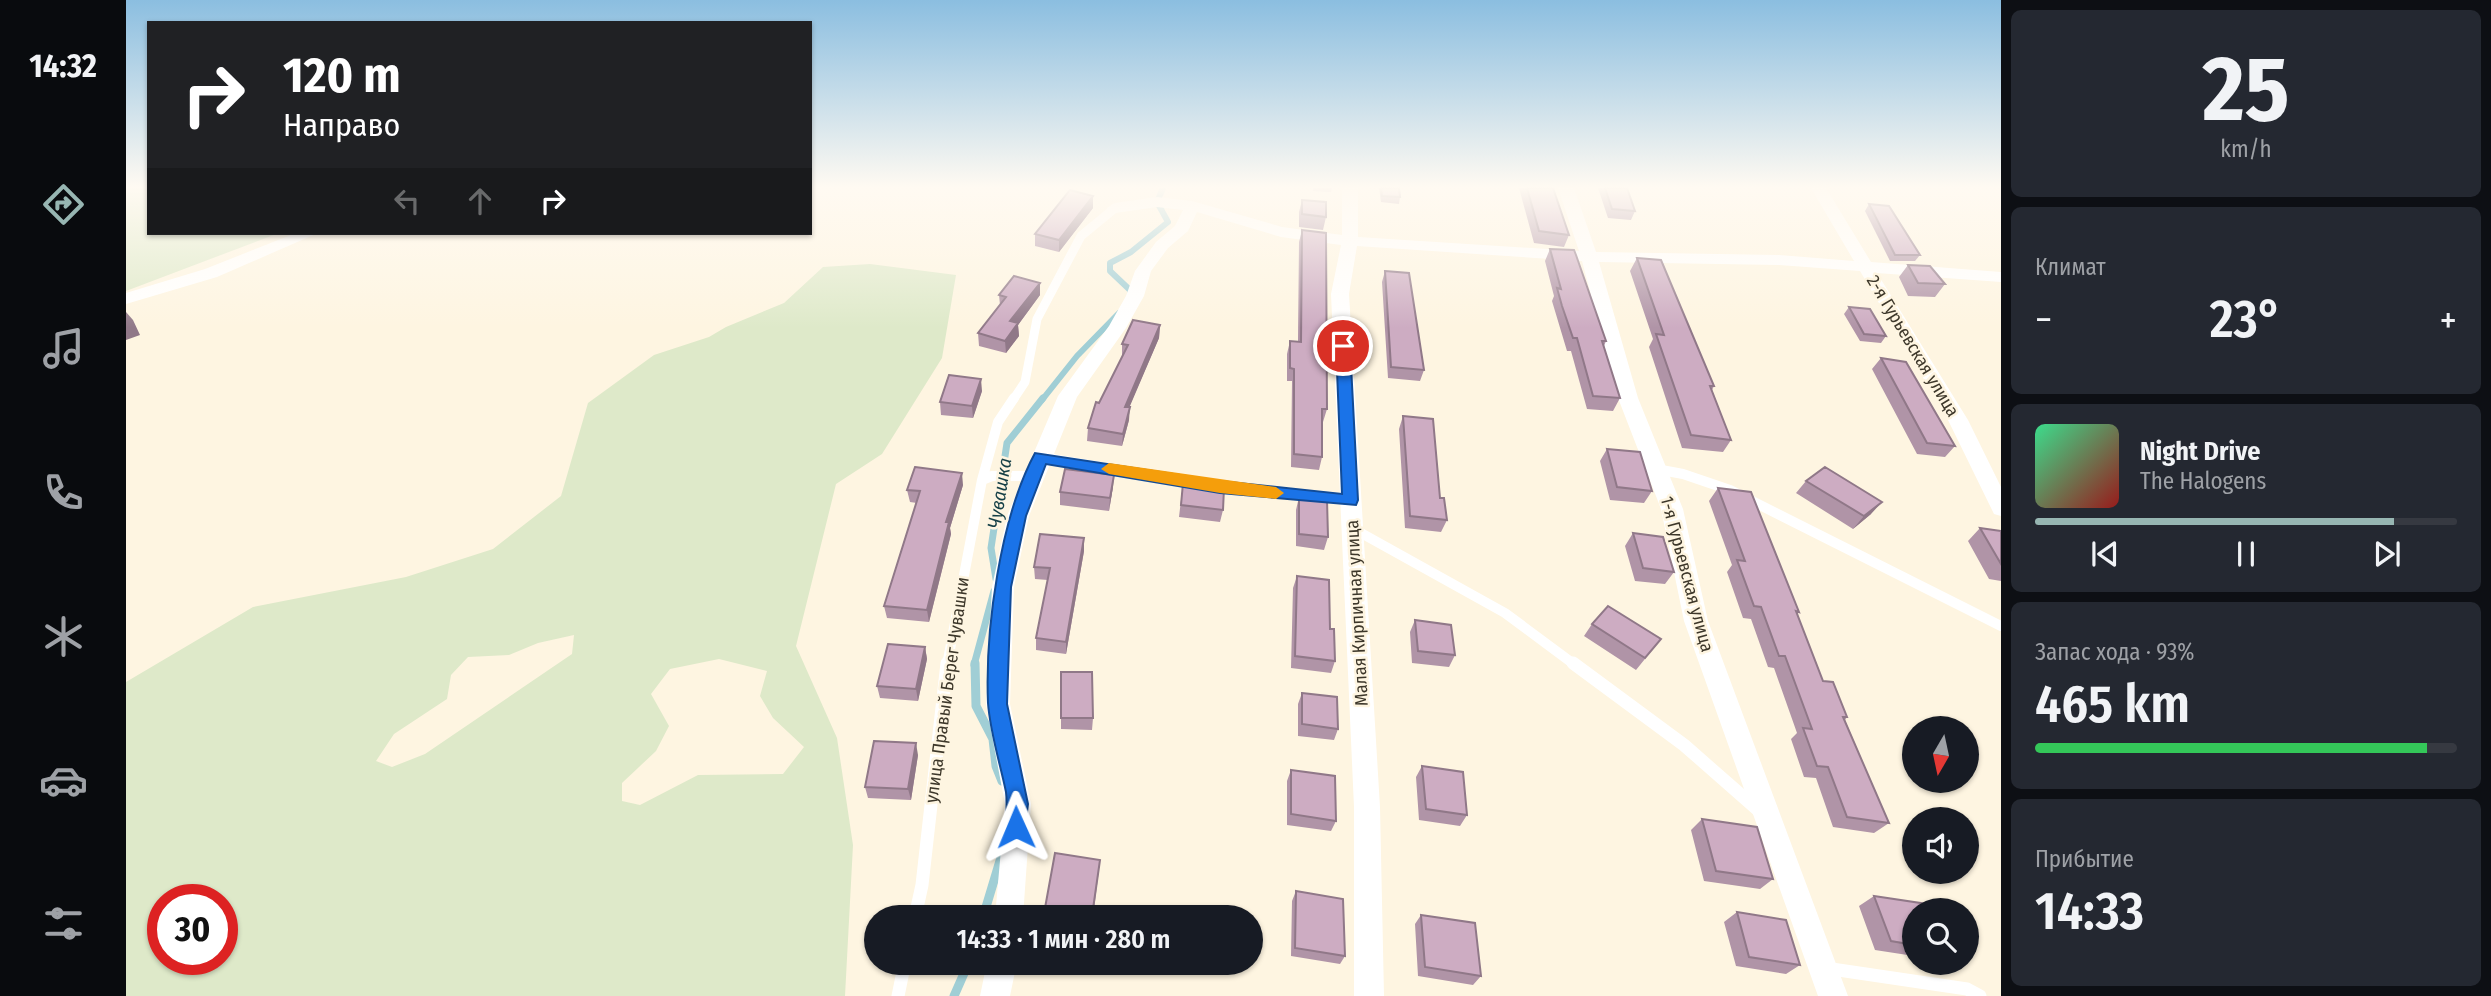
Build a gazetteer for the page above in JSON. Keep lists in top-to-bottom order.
{
  "streets": {
    "street": ["2-я Гурьевская улица", "1-я Гурьевская улица", "Малая Кирпичная улица"],
    "lane": ["улица Правый Берег Чувашки"]
  },
  "water": ["Чувашка"],
  "north": "bottom",
  "page": {
    "tabs": "14:32",
    "tile": [
      ["25", "km/h"],
      "Климат",
      ["Запас хода · 93%", "465 km"],
      ["Прибытие", "14:33"]
    ],
    "turn": ["120 m", "Направо"],
    "heat": ["−", "23°", "+"],
    "song": ["Night Drive", "The Halogens"],
    "limit": "30",
    "trip": "14:33 · 1 мин · 280 m"
  }
}
